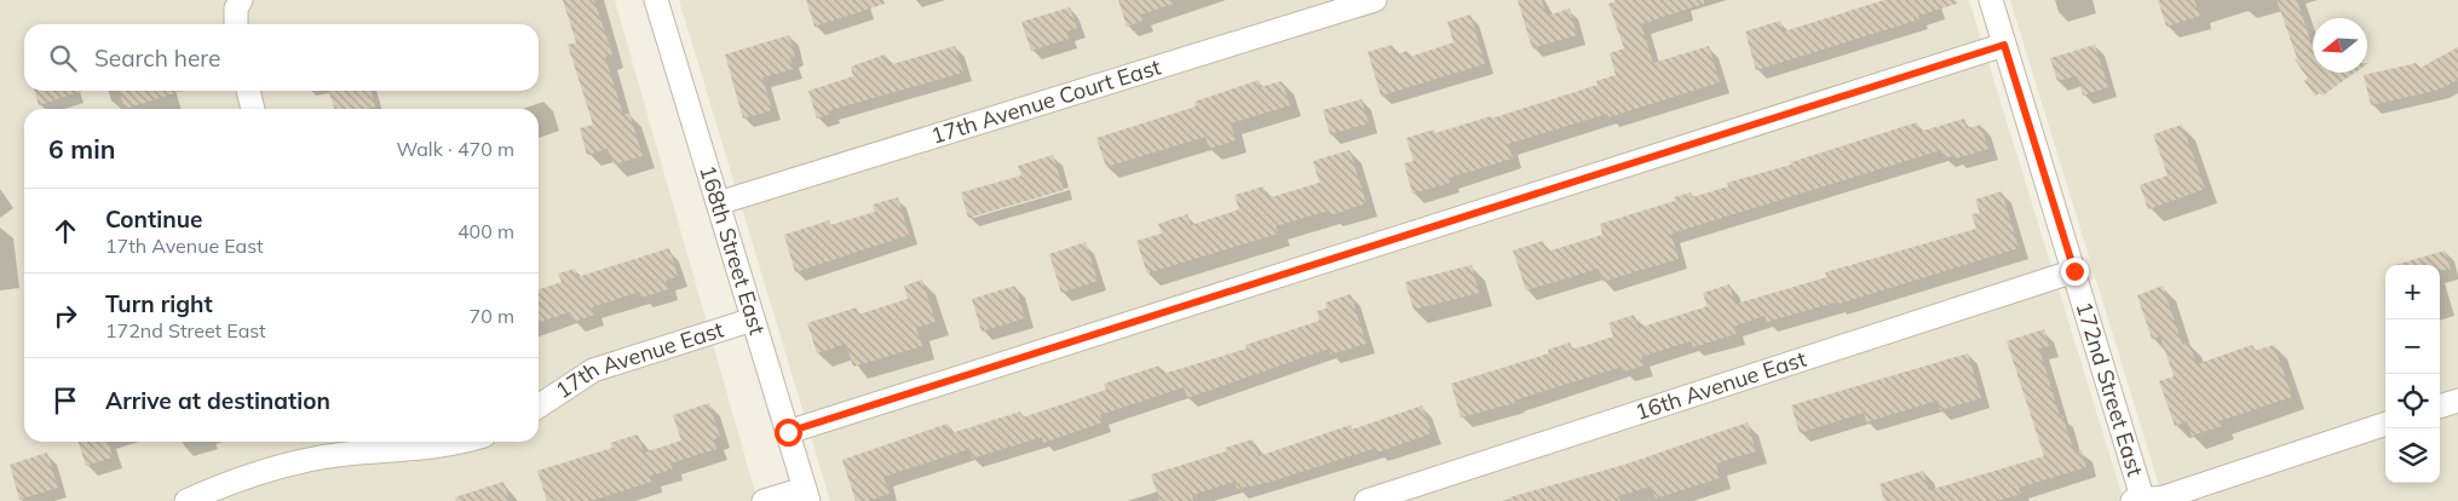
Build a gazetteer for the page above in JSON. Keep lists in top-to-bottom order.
{
  "streets": {
    "street": [
      "17th Avenue Court East",
      "168th Street East",
      "17th Avenue East",
      "16th Avenue East",
      "172nd Street East"
    ]
  },
  "crossings": [
    ["17th Avenue Court East", "168th Street East"],
    ["168th Street East", "17th Avenue East"],
    ["16th Avenue East", "172nd Street East"]
  ],
  "north": "left",
  "page": {
    "search": "Search here",
    "heading": ["6 min", "Walk · 470 m"],
    "list": [
      ["Continue", "17th Avenue East", "400 m"],
      ["Turn right", "172nd Street East", "70 m"],
      "Arrive at destination"
    ],
    "map_buttons": ["+", "−"]
  }
}
